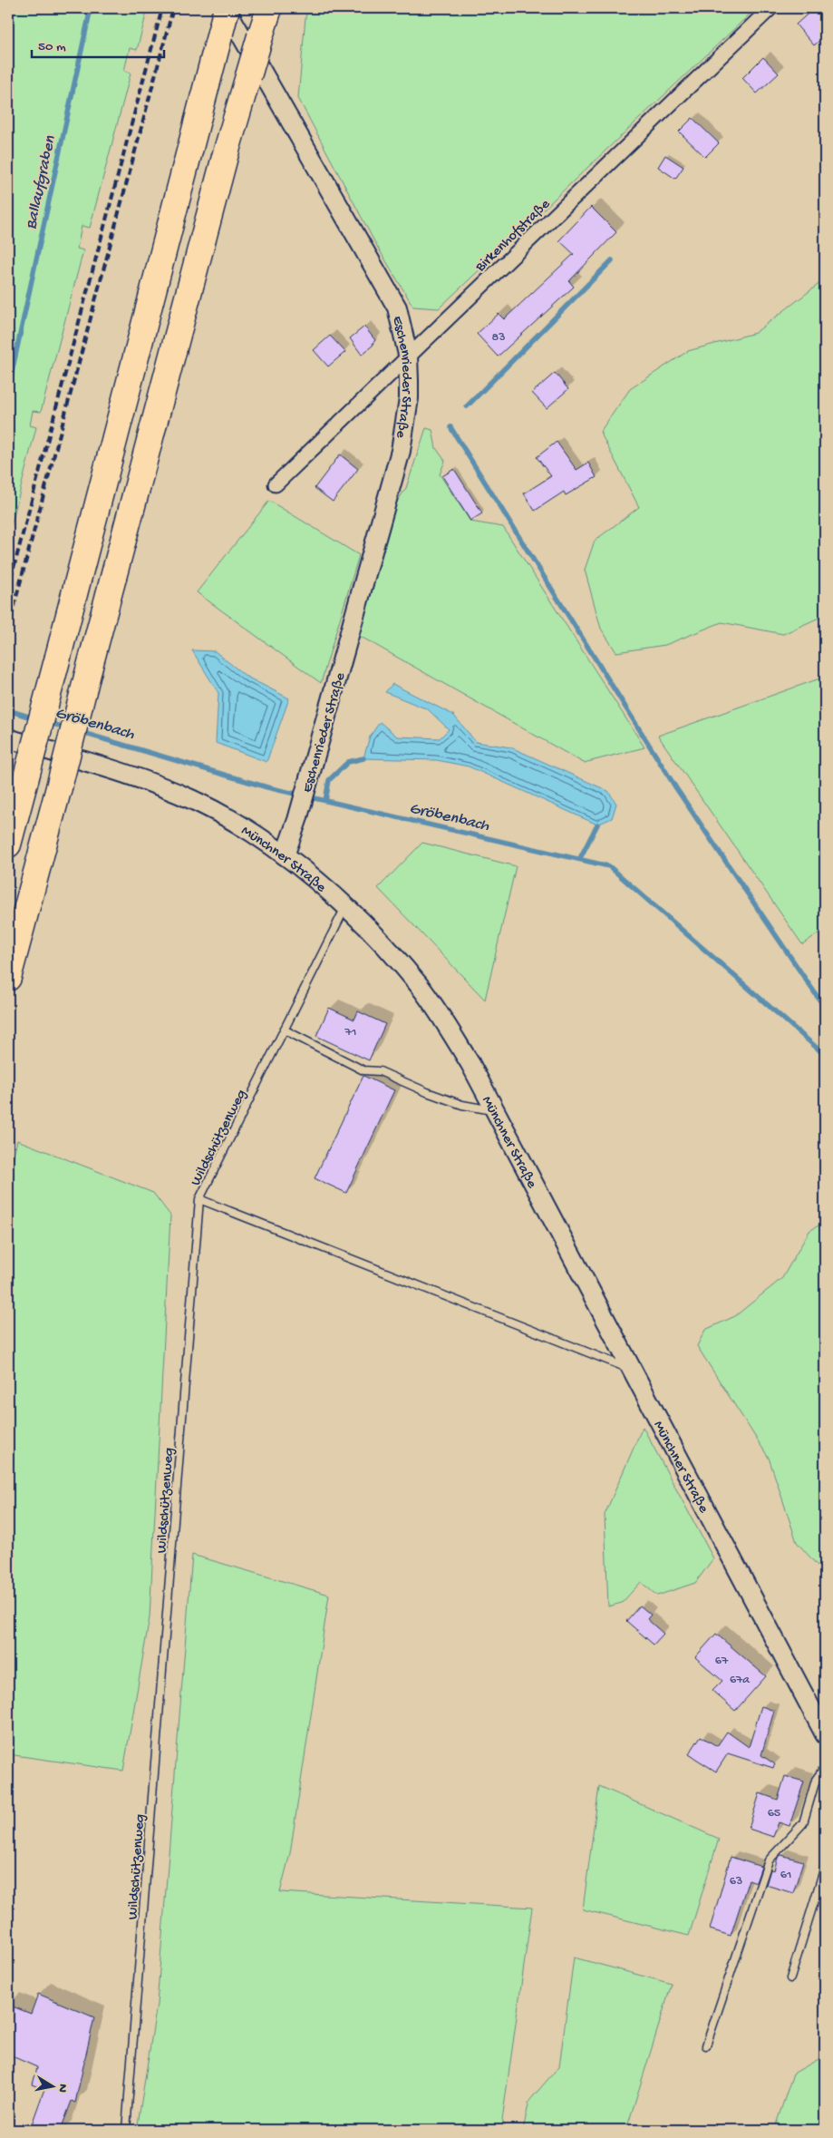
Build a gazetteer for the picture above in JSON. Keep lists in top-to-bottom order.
{
  "streets": {
    "street": ["Birkenhofstraße", "Eschenrieder Straße", "Münchner Straße"],
    "lane": ["Wildschützenweg"]
  },
  "crossings": [
    ["Birkenhofstraße", "Eschenrieder Straße"],
    ["Eschenrieder Straße", "Münchner Straße"],
    ["Münchner Straße", "Wildschützenweg"]
  ],
  "water": ["Ballaufgraben", "Gröbenbach"],
  "house_numbers": [
    "83",
    "71",
    "67",
    "67a",
    "65",
    "61",
    "63"
  ],
  "scale_bar": "50 m",
  "north": "right"
}
